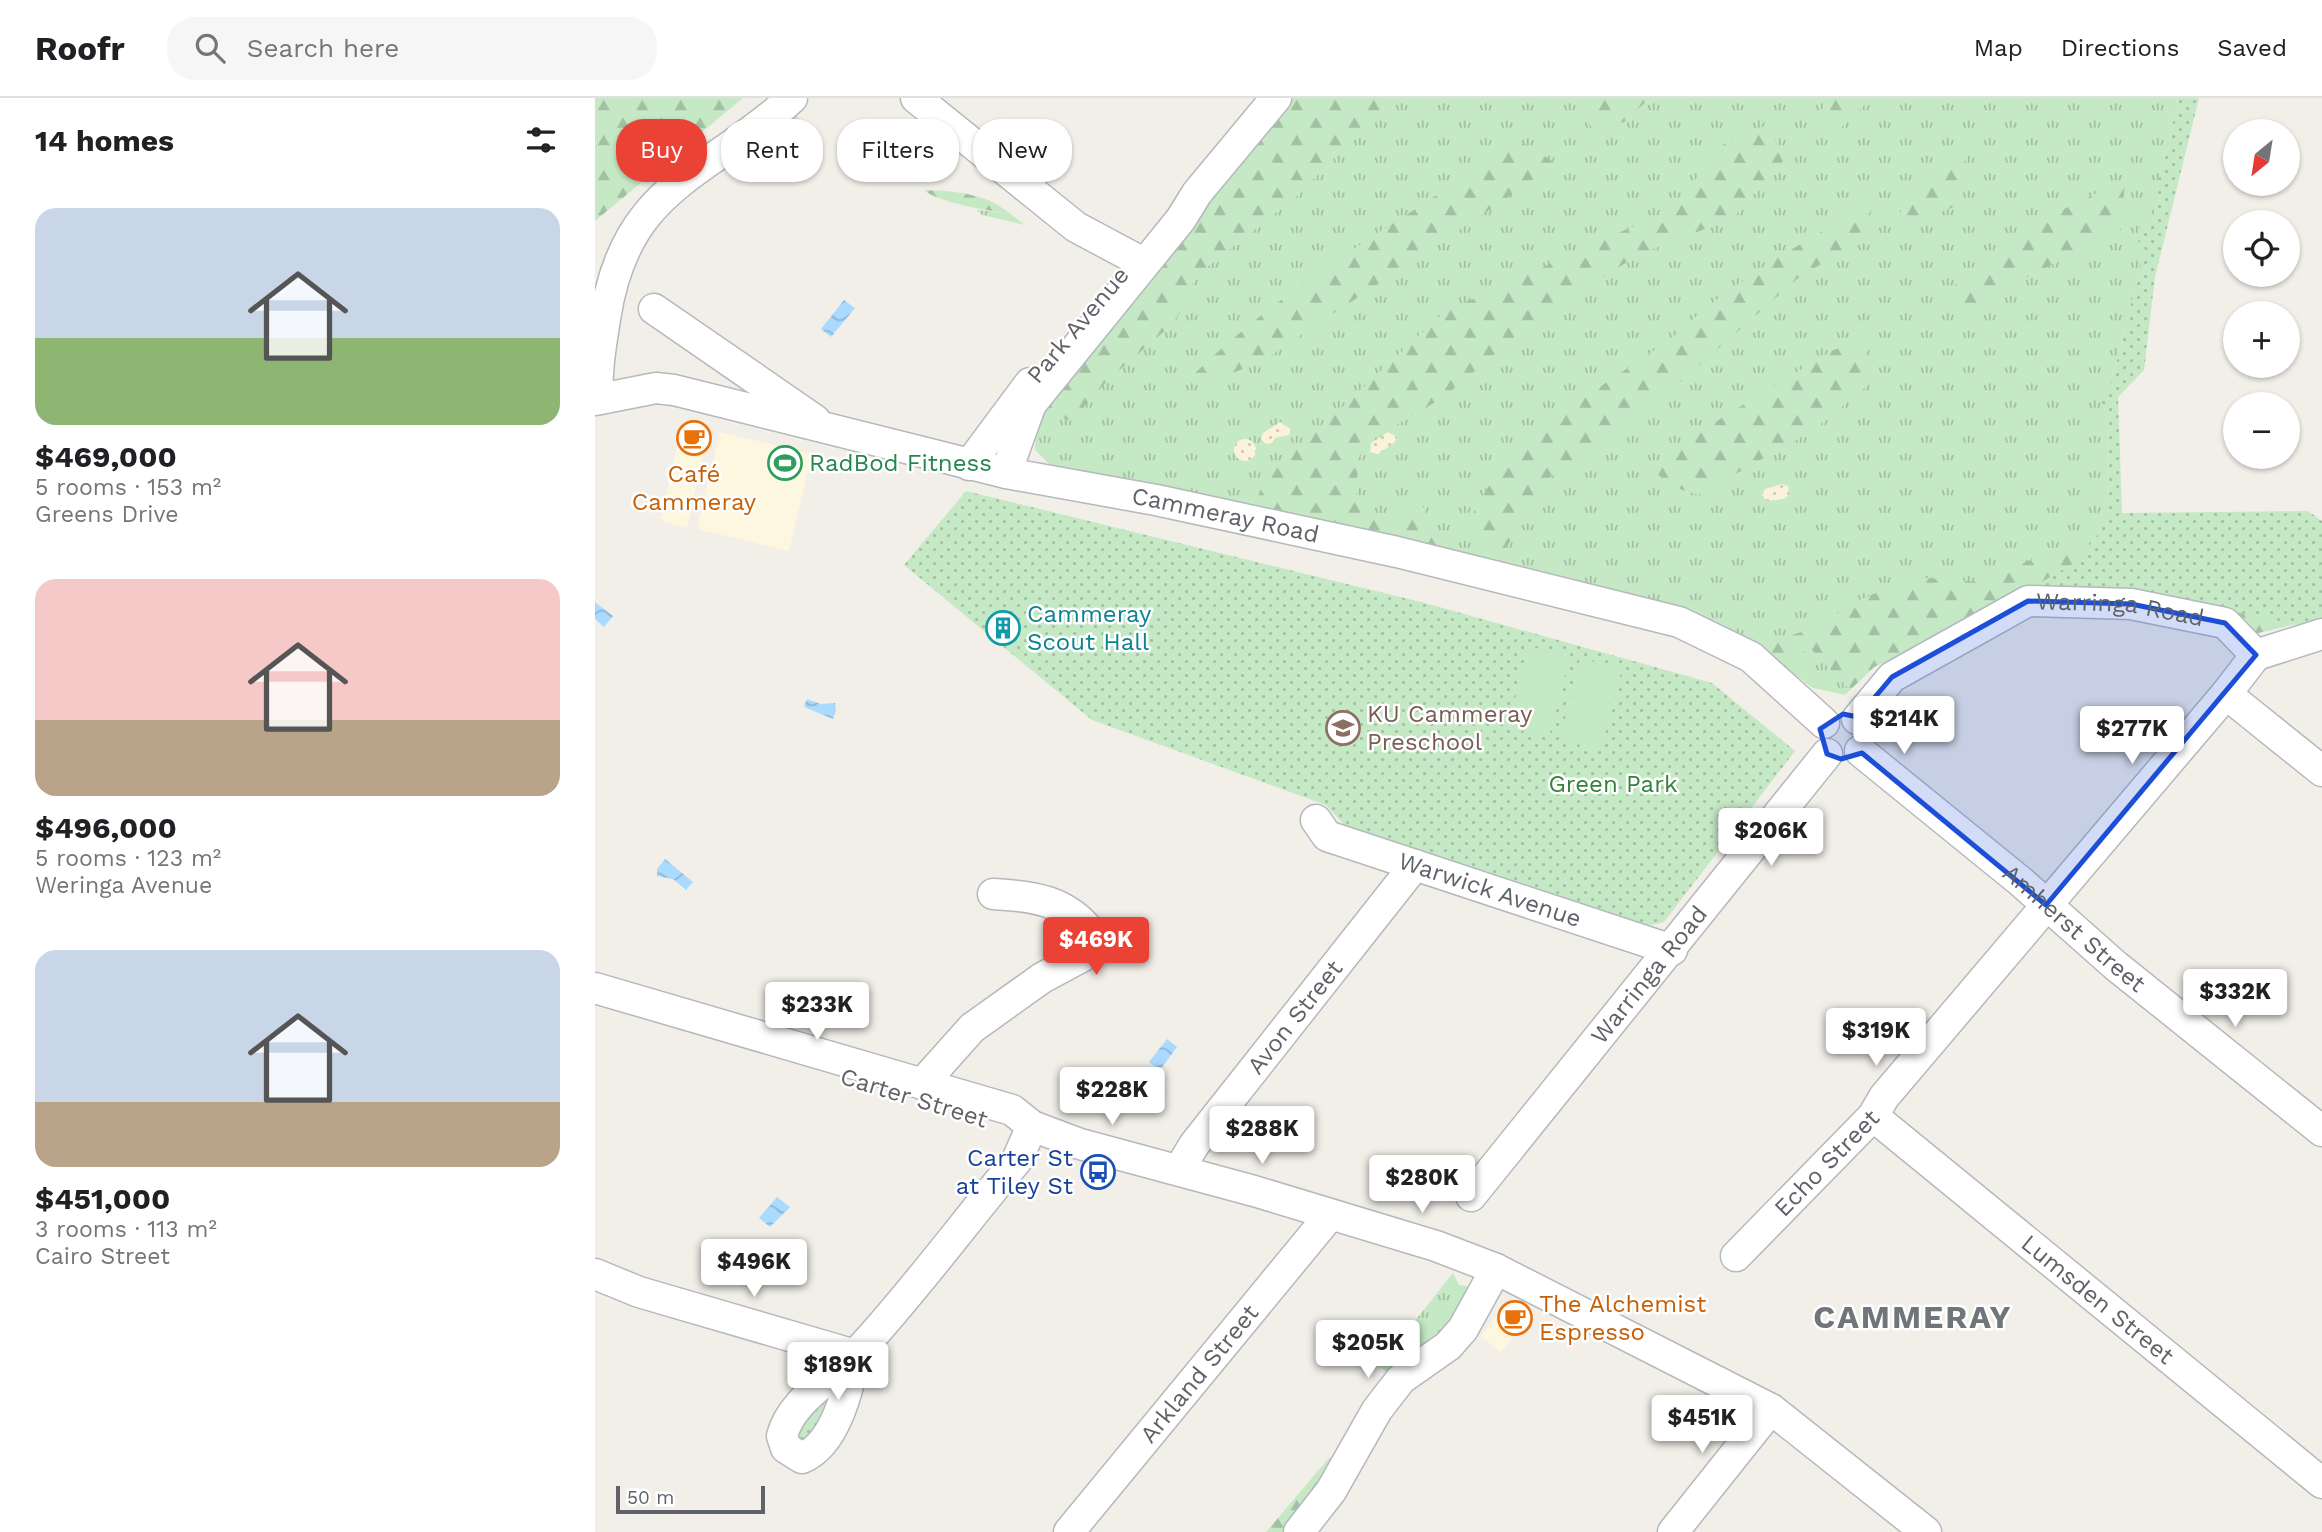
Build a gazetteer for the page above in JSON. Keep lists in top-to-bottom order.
{
  "streets": {
    "street": [
      "Park Avenue",
      "Cammeray Road",
      "Warringa Road",
      "Warwick Avenue",
      "Amherst Street",
      "Avon Street",
      "Carter Street",
      "Echo Street",
      "Lumsden Street",
      "Arkland Street"
    ]
  },
  "crossings": [
    ["Park Avenue", "Cammeray Road"],
    ["Cammeray Road", "Warringa Road"],
    ["Cammeray Road", "Amherst Street"],
    ["Warringa Road", "Warwick Avenue"],
    ["Warringa Road", "Amherst Street"],
    ["Warringa Road", "Echo Street"],
    ["Warwick Avenue", "Avon Street"],
    ["Amherst Street", "Echo Street"],
    ["Avon Street", "Carter Street"],
    ["Carter Street", "Arkland Street"],
    ["Echo Street", "Lumsden Street"]
  ],
  "districts": ["CAMMERAY"],
  "parks": ["Green Park"],
  "places": {
    "cafe": ["Café Cammeray", "The Alchemist Espresso"],
    "sports": ["RadBod Fitness"],
    "building": ["Cammeray Scout Hall"],
    "school or university": ["KU Cammeray Preschool"],
    "bus stop": ["Carter St at Tiley St"]
  },
  "scale_bar": "50 m",
  "north": "bottom left",
  "page": {
    "header": "Roofr",
    "search": "Search here",
    "nav": ["Map", "Directions", "Saved"],
    "heading": "14 homes",
    "map_buttons": ["+", "−"],
    "chip": [
      "Buy",
      "Rent",
      "Filters",
      "New"
    ],
    "list": [
      {
        "name": "$469,000",
        "note": "5 rooms · 153 m² · Greens Drive"
      },
      {
        "name": "$496,000",
        "note": "5 rooms · 123 m² · Weringa Avenue"
      },
      {
        "name": "$451,000",
        "note": "3 rooms · 113 m² · Cairo Street"
      }
    ],
    "price": [
      "$214K",
      "$277K",
      "$206K",
      "$469K",
      "$332K",
      "$233K",
      "$319K",
      "$228K",
      "$288K",
      "$280K",
      "$496K",
      "$205K",
      "$189K",
      "$451K"
    ],
    "scale": "50 m"
  }
}
